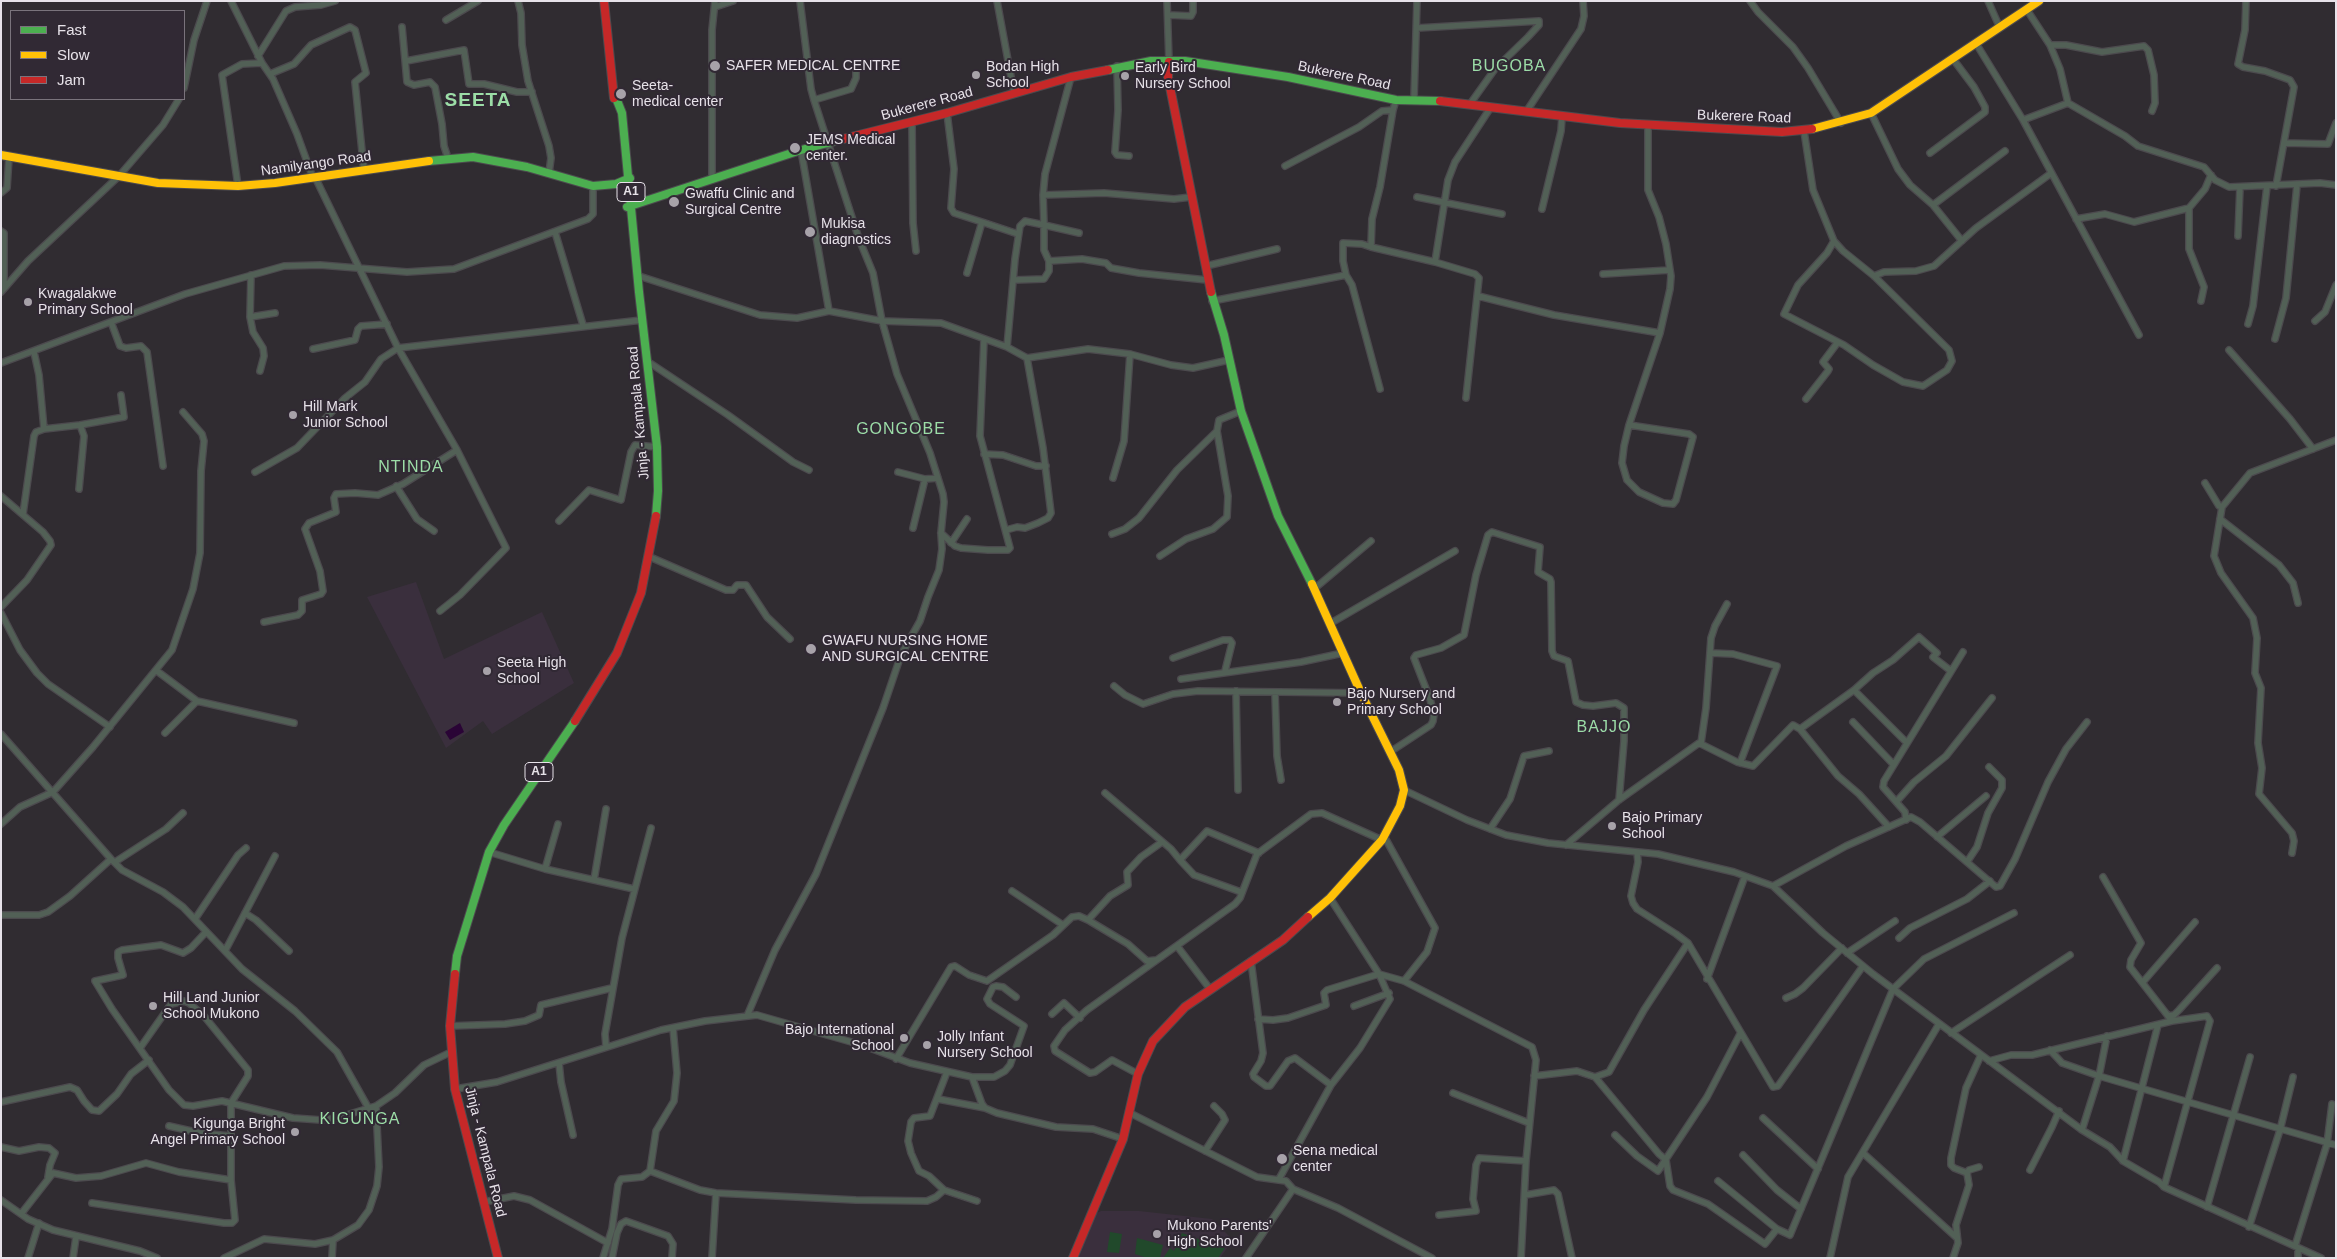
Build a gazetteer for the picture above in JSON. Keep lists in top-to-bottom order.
{
  "streets": {
    "main road": [
      "Bukerere Road",
      "Namilyango Road",
      "A1",
      "Jinja - Kampala Road"
    ]
  },
  "crossings": [
    ["Bukerere Road", "Jinja - Kampala Road"],
    ["Namilyango Road", "Jinja - Kampala Road"]
  ],
  "districts": [
    "BUGOBA",
    "SEETA",
    "GONGOBE",
    "NTINDA",
    "BAJJO",
    "KIGUNGA"
  ],
  "places": [
    "SAFER MEDICAL CENTRE",
    "Bodan High School",
    "Early Bird Nursery School",
    "Seeta- medical center",
    "JEMS Medical center.",
    "Gwaffu Clinic and Surgical Centre",
    "Mukisa diagnostics",
    "Kwagalakwe Primary School",
    "Hill Mark Junior School",
    "GWAFU NURSING HOME AND SURGICAL CENTRE",
    "Seeta High School",
    "Bajo Nursery and Primary School",
    "Bajo Primary School",
    "Hill Land Junior School Mukono",
    "Bajo International School",
    "Jolly Infant Nursery School",
    "Kigunga Bright Angel Primary School",
    "Sena medical center",
    "Mukono Parents' High School"
  ],
  "legend": ["Fast", "Slow", "Jam"]
}
